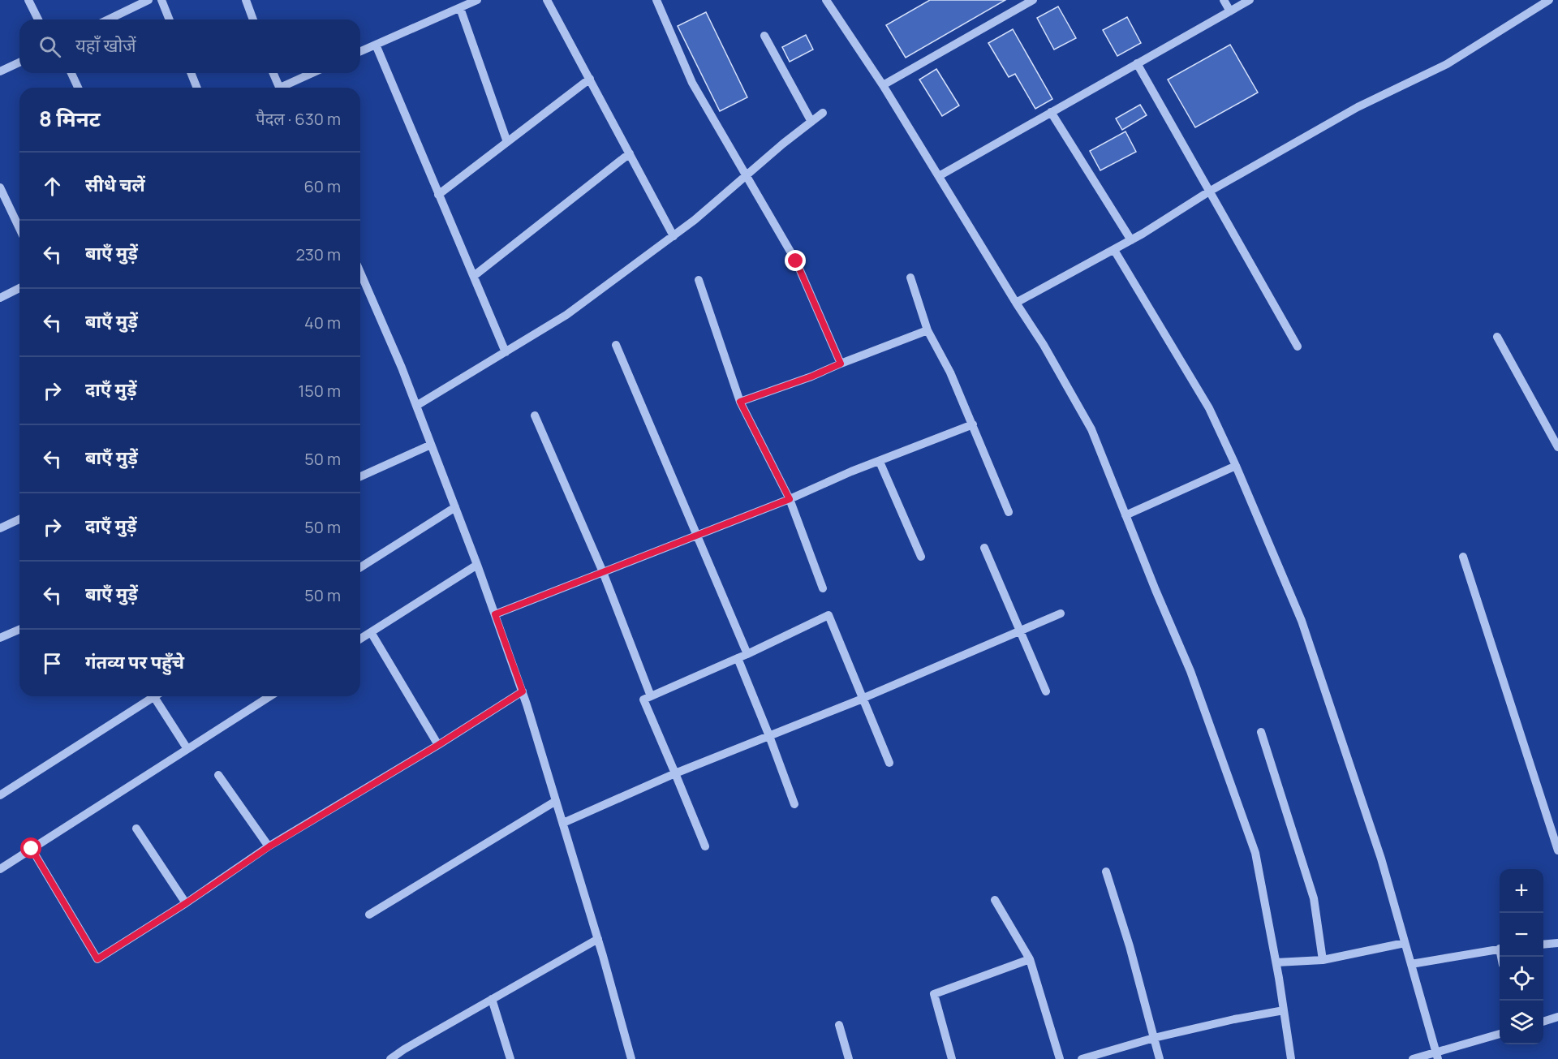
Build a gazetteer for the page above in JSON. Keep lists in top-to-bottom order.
{
  "page": {
    "search": "यहाँ खोजें",
    "heading": ["8 मिनट", "पैदल · 630 m"],
    "list": [
      ["सीधे चलें", "60 m"],
      ["बाएँ मुड़ें", "230 m"],
      ["बाएँ मुड़ें", "40 m"],
      ["दाएँ मुड़ें", "150 m"],
      ["बाएँ मुड़ें", "50 m"],
      ["दाएँ मुड़ें", "50 m"],
      ["बाएँ मुड़ें", "50 m"],
      "गंतव्य पर पहुँचे"
    ],
    "map_buttons": ["+", "−"]
  }
}
